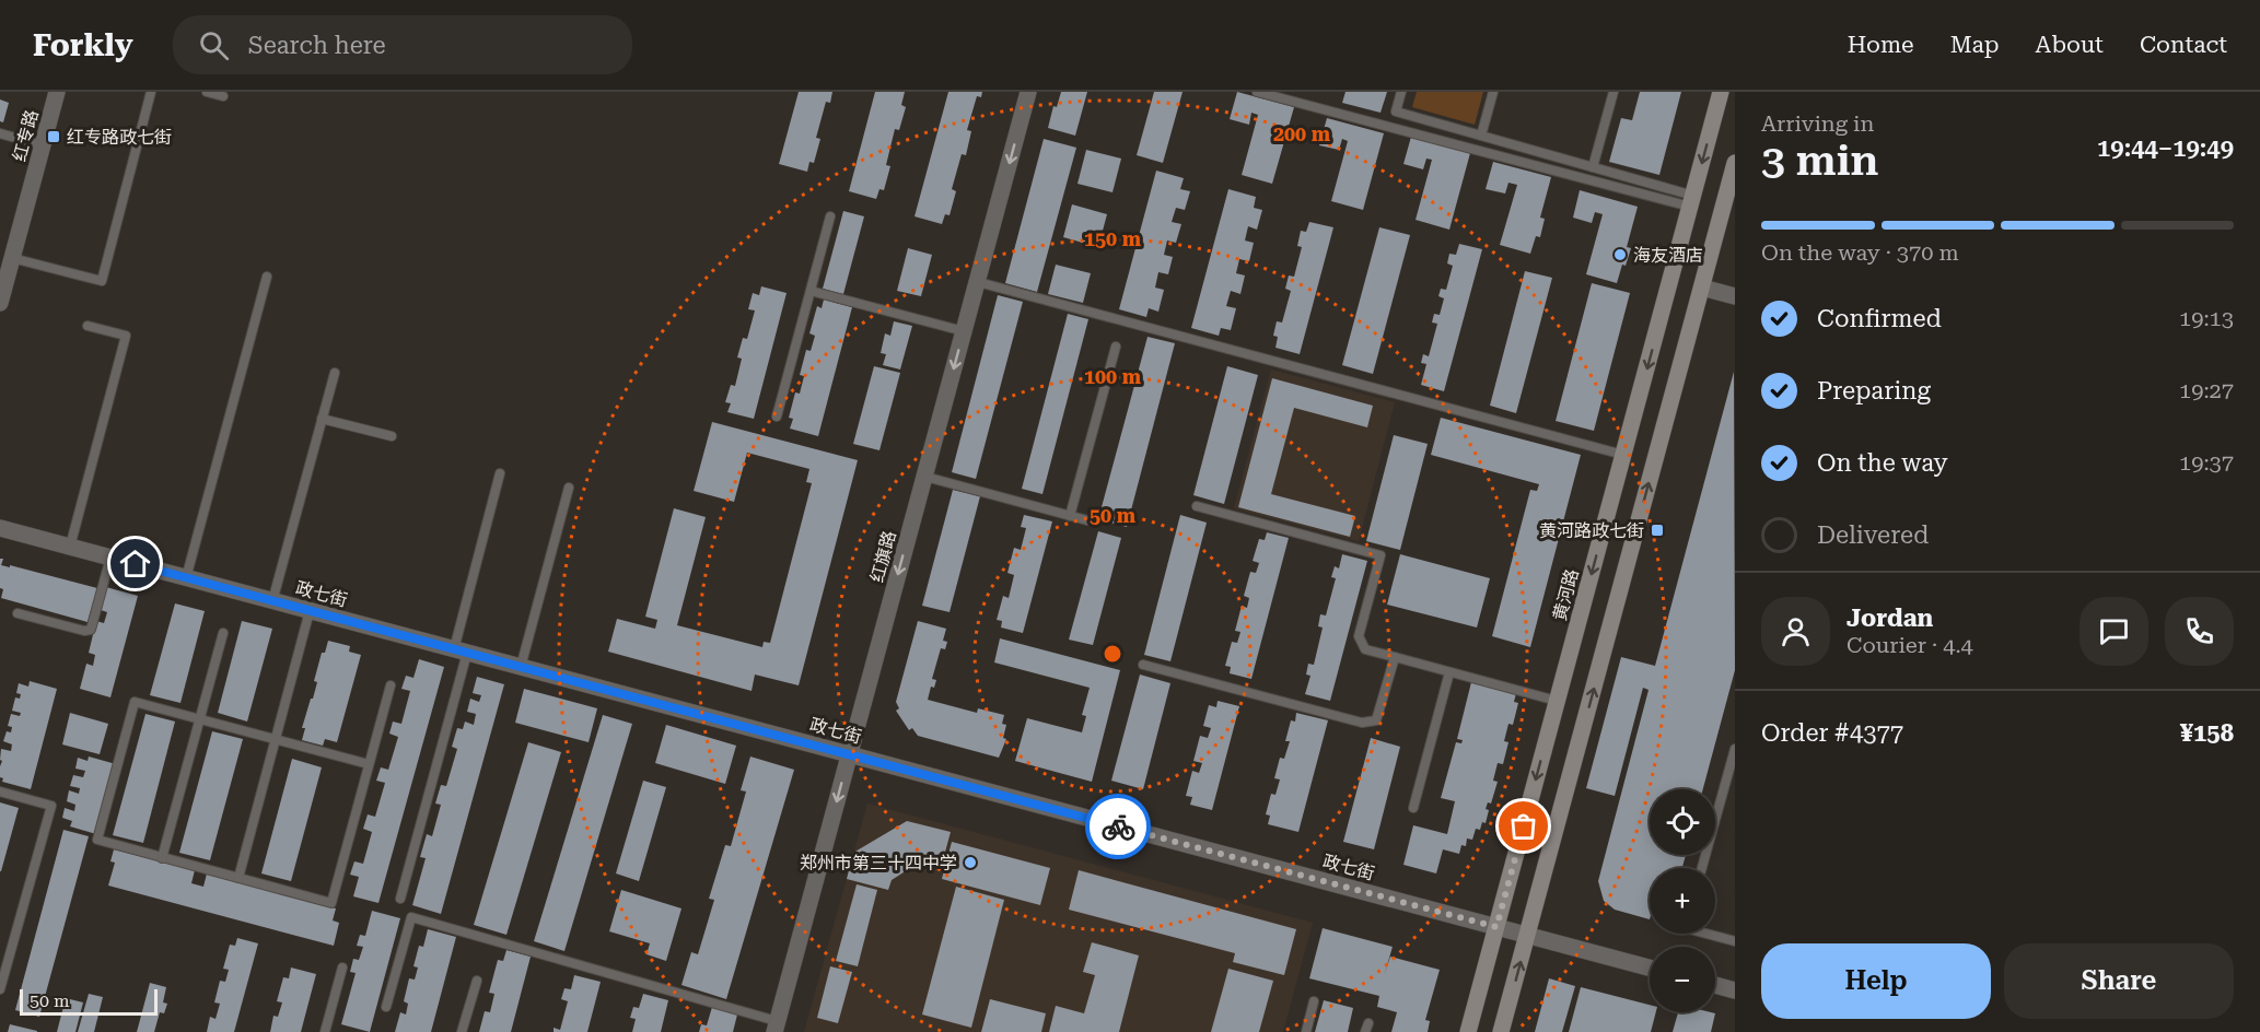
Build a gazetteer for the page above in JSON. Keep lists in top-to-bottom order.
{
  "streets": {
    "main road": ["黄河路"],
    "street": ["红专路", "红旗路", "政七街"]
  },
  "crossings": [
    ["红旗路", "政七街"],
    ["政七街", "黄河路"]
  ],
  "one_way": ["红旗路"],
  "places": {
    "transit": ["红专路政七街", "黄河路政七街"],
    "other": ["海友酒店", "郑州市第三十四中学"]
  },
  "scale_bar": "50 m",
  "page": {
    "header": "Forkly",
    "search": "Search here",
    "nav": [
      "Home",
      "Map",
      "About",
      "Contact"
    ],
    "heading": ["3 min", "Arriving in", "19:44–19:49"],
    "panel": [
      "Jordan",
      "Courier · 4.4",
      "Order #4377",
      "¥158"
    ],
    "bar": "On the way · 370 m",
    "list": [
      ["Confirmed", "19:13"],
      ["Preparing", "19:27"],
      ["On the way", "19:37"],
      "Delivered"
    ],
    "map_buttons": ["+", "−"],
    "buttons": ["Help", "Share"],
    "scale": "50 m"
  },
  "rings": [
    "200 m",
    "150 m",
    "100 m",
    "50 m"
  ]
}
